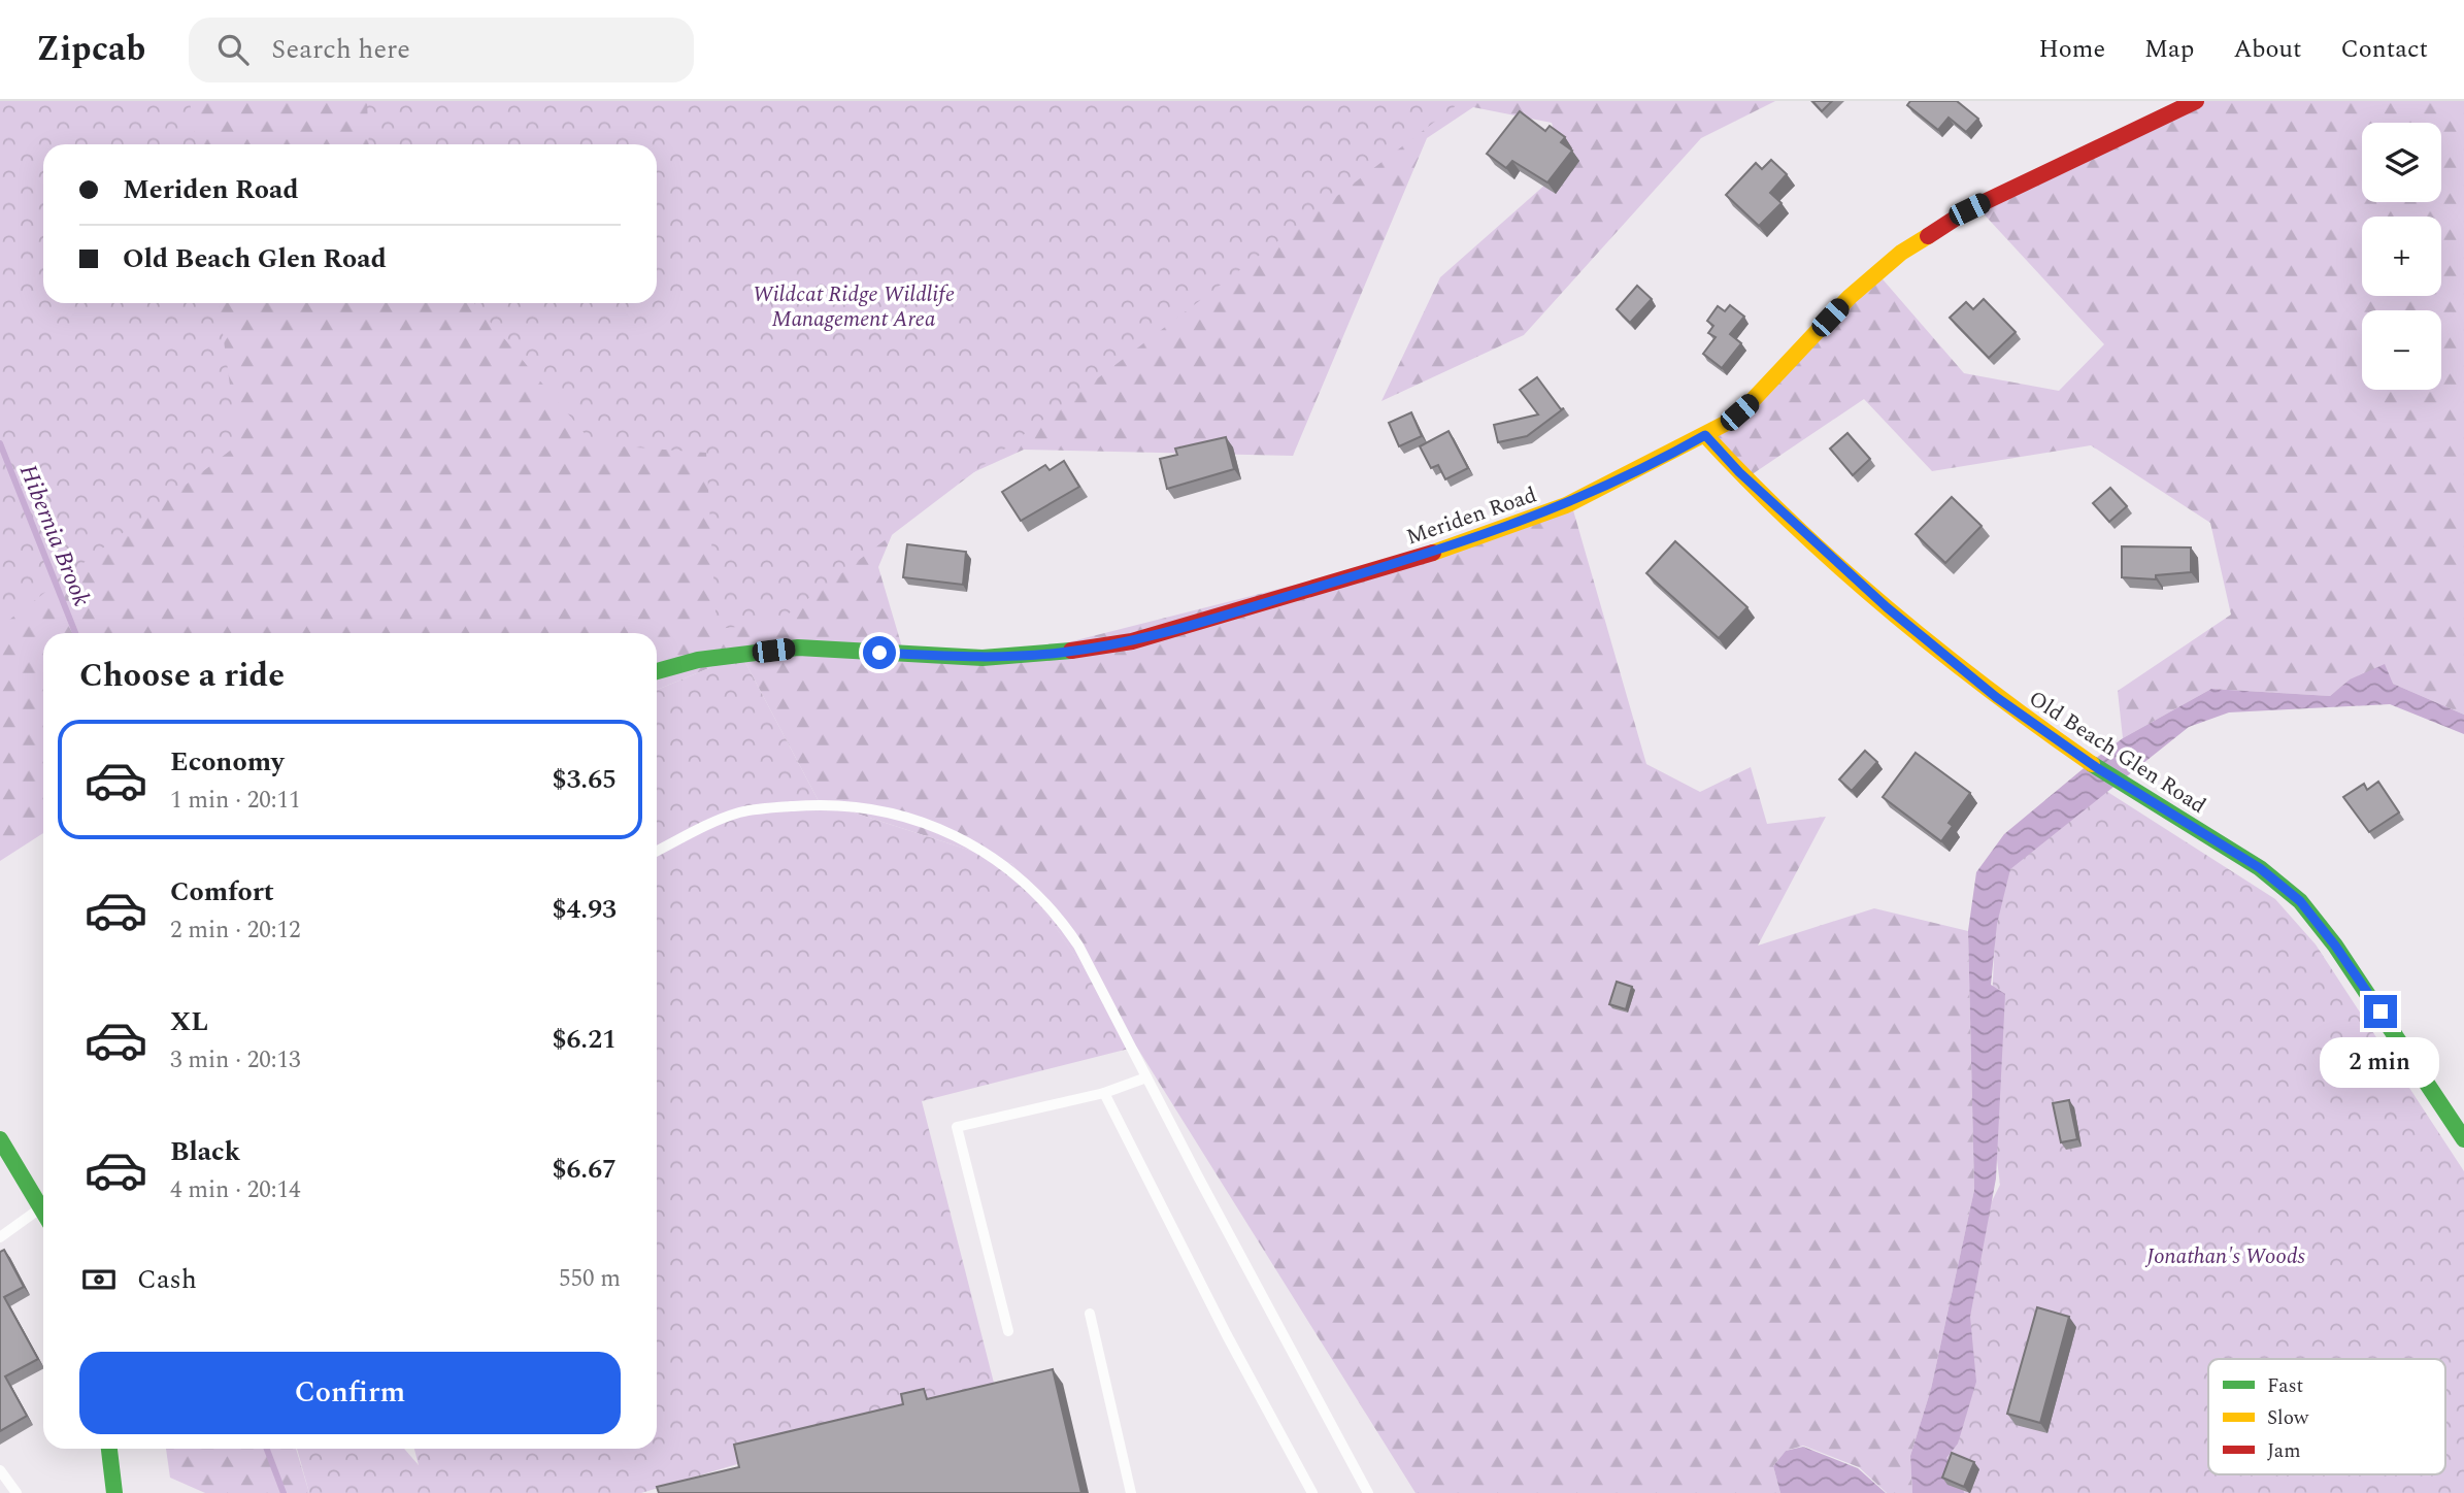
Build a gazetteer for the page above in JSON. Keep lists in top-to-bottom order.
{
  "streets": {
    "street": ["Meriden Road", "Old Beach Glen Road"]
  },
  "crossings": [
    ["Meriden Road", "Old Beach Glen Road"]
  ],
  "water": ["Hibernia Brook"],
  "parks": ["Wildcat Ridge Wildlife Management Area", "Jonathan's Woods"],
  "legend": ["Fast", "Slow", "Jam"],
  "page": {
    "header": "Zipcab",
    "search": "Search here",
    "nav": [
      "Home",
      "Map",
      "About",
      "Contact"
    ],
    "map_buttons": ["+", "−"],
    "banner": ["Meriden Road", "Old Beach Glen Road"],
    "heading": "Choose a ride",
    "list": [
      {
        "name": "Economy",
        "note": "1 min · 20:11",
        "value": "$3.65"
      },
      {
        "name": "Comfort",
        "note": "2 min · 20:12",
        "value": "$4.93"
      },
      {
        "name": "XL",
        "note": "3 min · 20:13",
        "value": "$6.21"
      },
      {
        "name": "Black",
        "note": "4 min · 20:14",
        "value": "$6.67"
      }
    ],
    "bubble": "2 min",
    "pay": ["Cash", "550 m"],
    "buttons": "Confirm"
  }
}
